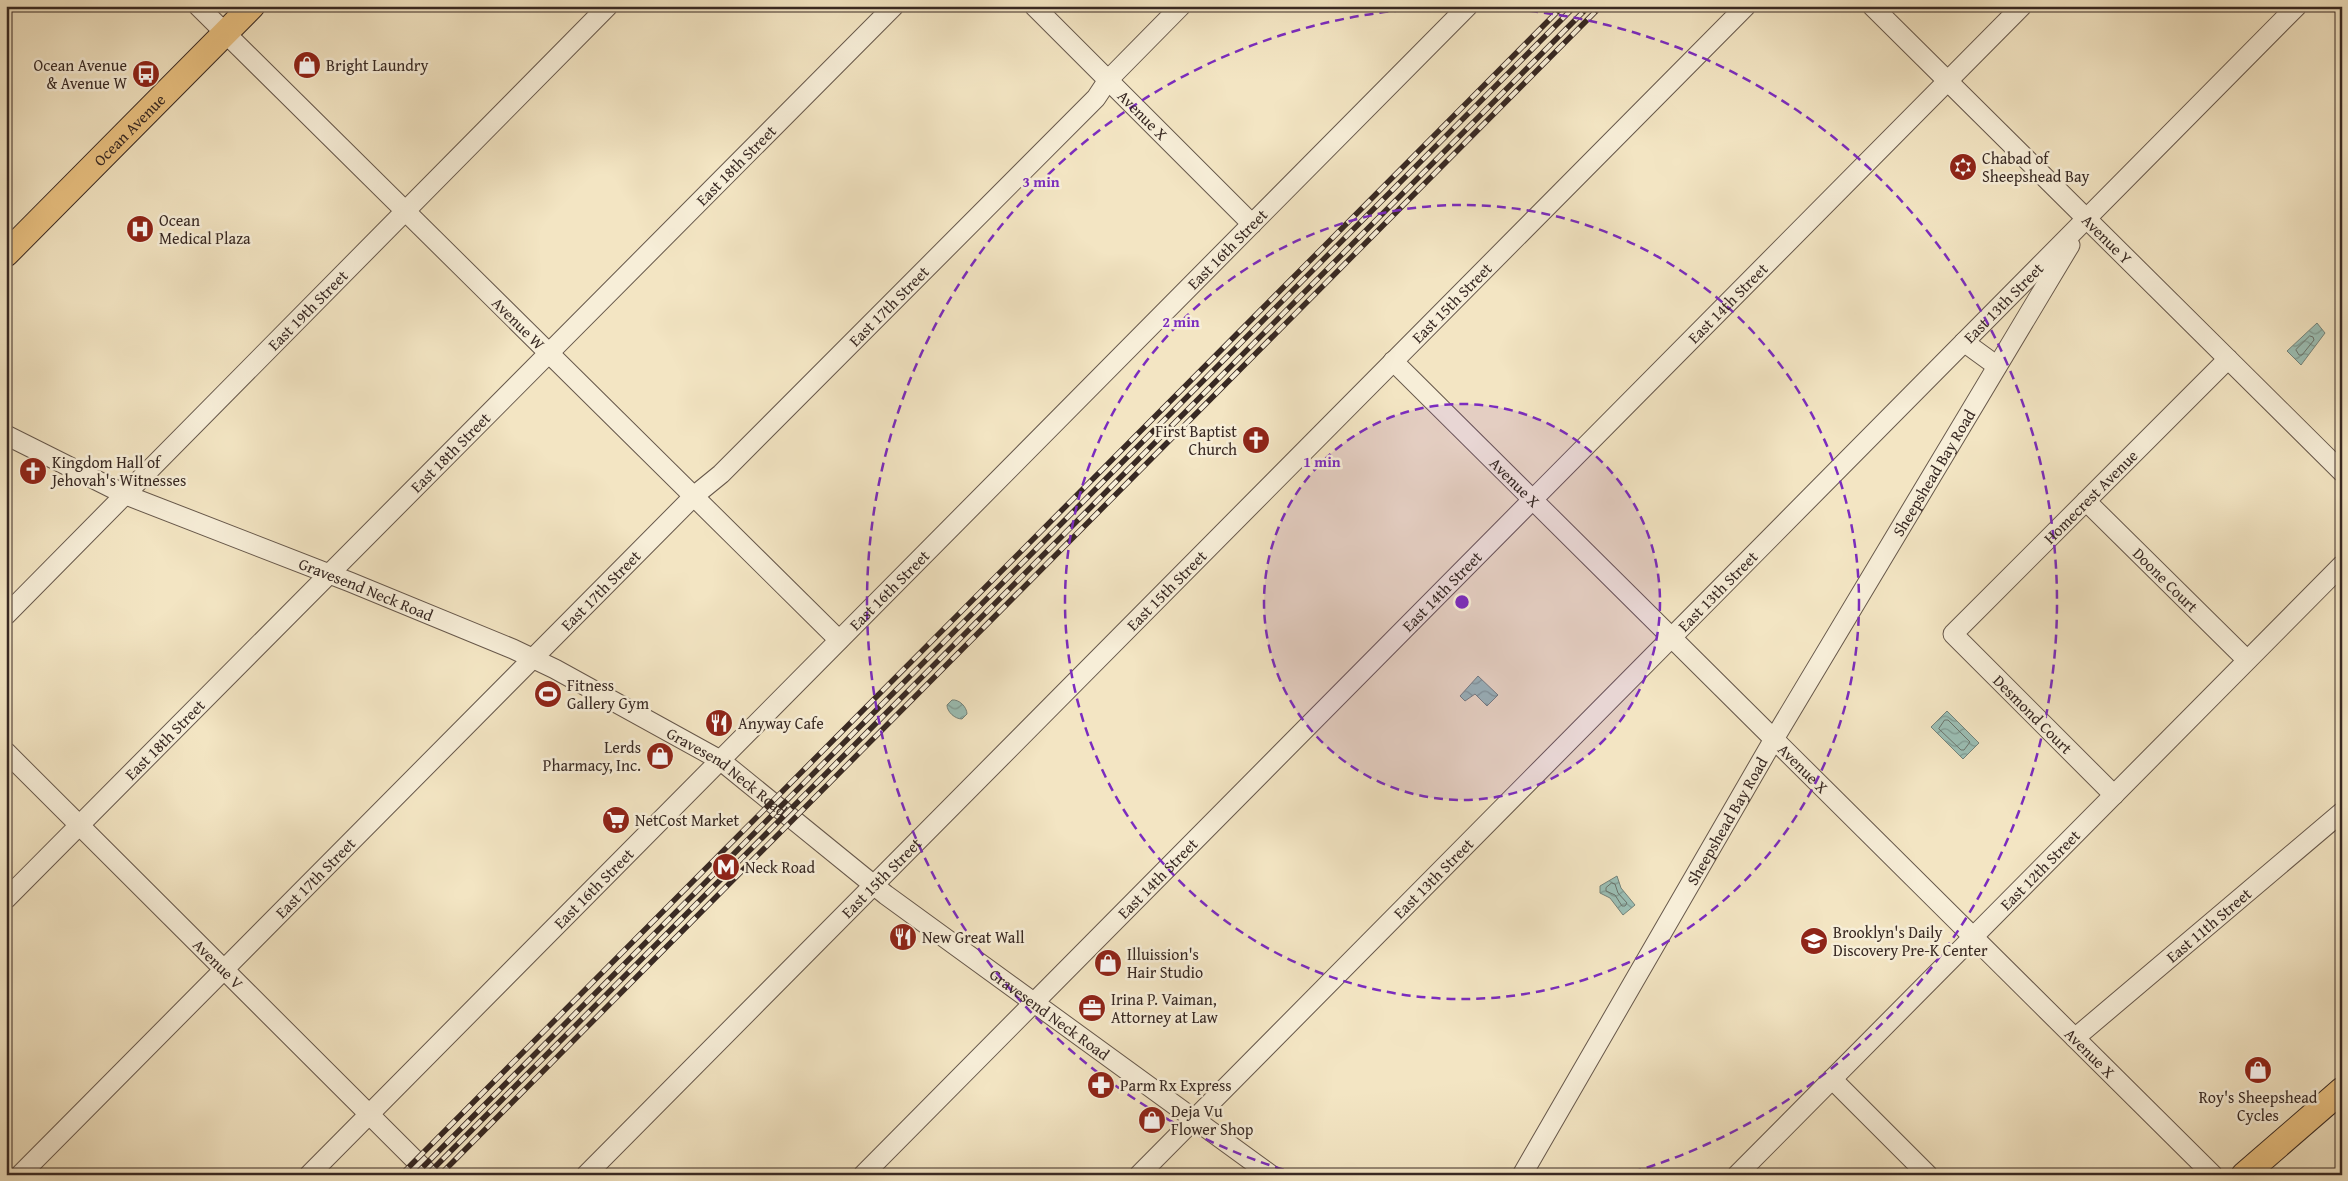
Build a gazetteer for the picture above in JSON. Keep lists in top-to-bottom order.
{
  "streets": {
    "main road": ["Ocean Avenue"],
    "street": [
      "Avenue X",
      "East 18th Street",
      "Avenue Y",
      "East 16th Street",
      "East 13th Street",
      "East 15th Street",
      "East 14th Street",
      "East 17th Street",
      "East 19th Street",
      "Avenue W",
      "Sheepshead Bay Road",
      "Homecrest Avenue",
      "Doone Court",
      "Gravesend Neck Road",
      "Desmond Court",
      "East 12th Street",
      "East 11th Street",
      "Avenue V"
    ]
  },
  "crossings": [
    ["Avenue X", "East 16th Street"],
    ["Avenue X", "East 13th Street"],
    ["Avenue X", "East 15th Street"],
    ["Avenue X", "East 14th Street"],
    ["Avenue X", "East 17th Street"],
    ["Avenue X", "Sheepshead Bay Road"],
    ["Avenue X", "East 12th Street"],
    ["Avenue X", "East 11th Street"],
    ["Ocean Avenue", "Avenue W"],
    ["East 18th Street", "Avenue W"],
    ["East 18th Street", "Gravesend Neck Road"],
    ["East 18th Street", "Avenue V"],
    ["Avenue Y", "East 13th Street"],
    ["Avenue Y", "East 14th Street"],
    ["Avenue Y", "Sheepshead Bay Road"],
    ["Avenue Y", "Homecrest Avenue"],
    ["East 16th Street", "Avenue W"],
    ["East 16th Street", "Gravesend Neck Road"],
    ["East 16th Street", "Avenue V"],
    ["East 13th Street", "Sheepshead Bay Road"],
    ["East 13th Street", "Gravesend Neck Road"],
    ["East 15th Street", "Gravesend Neck Road"],
    ["East 14th Street", "Gravesend Neck Road"],
    ["East 17th Street", "Avenue W"],
    ["East 17th Street", "Gravesend Neck Road"],
    ["East 17th Street", "Avenue V"],
    ["East 19th Street", "Avenue W"],
    ["East 19th Street", "Gravesend Neck Road"],
    ["Homecrest Avenue", "Doone Court"],
    ["Homecrest Avenue", "Desmond Court"],
    ["Doone Court", "East 12th Street"],
    ["Desmond Court", "East 12th Street"]
  ],
  "places": {
    "shop": [
      "Bright Laundry",
      "Lerds Pharmacy, Inc.",
      "Illuission's Hair Studio",
      "Roy's Sheepshead Cycles",
      "Deja Vu Flower Shop"
    ],
    "bus stop": ["Ocean Avenue & Avenue W"],
    "synagogue": ["Chabad of Sheepshead Bay"],
    "hospital": ["Ocean Medical Plaza"],
    "church": ["First Baptist Church", "Kingdom Hall of Jehovah's Witnesses"],
    "sports": ["Fitness Gallery Gym"],
    "restaurant": ["Anyway Cafe", "New Great Wall"],
    "supermarket": ["NetCost Market"],
    "metro station": ["Neck Road"],
    "school or university": ["Brooklyn's Daily Discovery Pre-K Center"],
    "office": ["Irina P. Vaiman, Attorney at Law"],
    "pharmacy": ["Parm Rx Express"]
  },
  "rings": ["3 min", "2 min", "1 min"]
}
